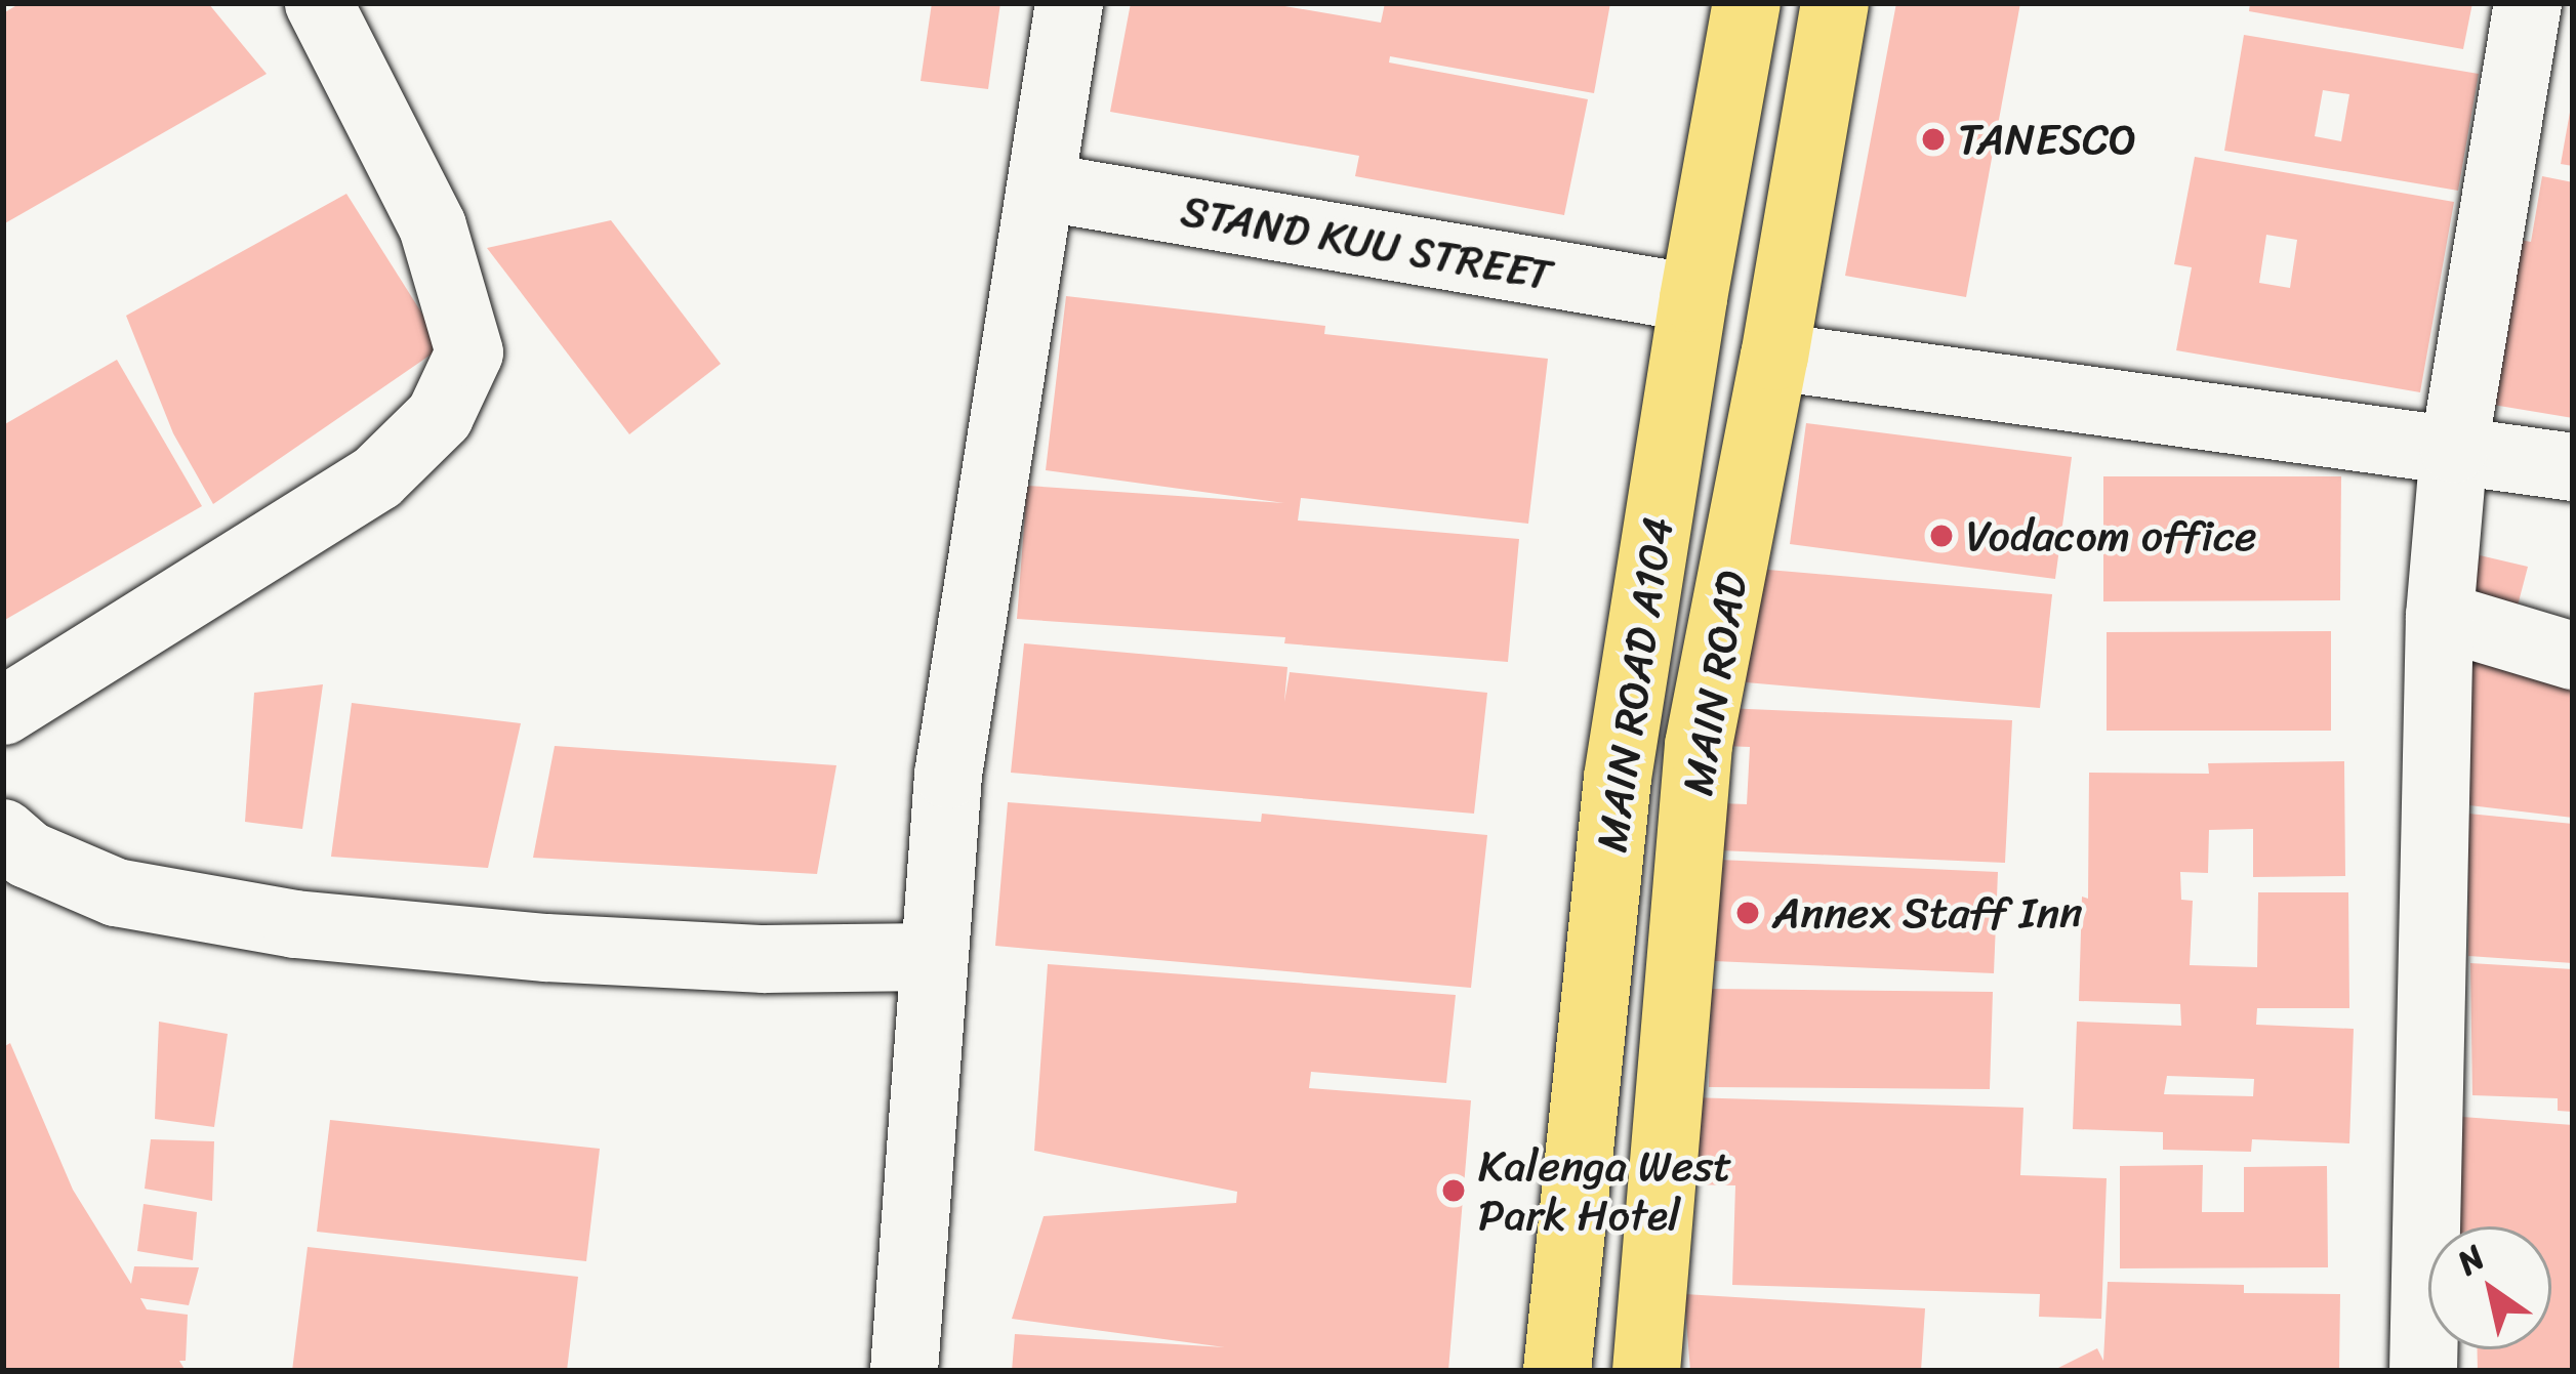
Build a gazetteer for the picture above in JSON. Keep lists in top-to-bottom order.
{
  "streets": {
    "highway": ["MAIN ROAD", "MAIN ROAD A104"],
    "street": ["STAND KUU STREET"]
  },
  "crossings": [
    ["STAND KUU STREET", "MAIN ROAD A104"]
  ],
  "places": [
    "TANESCO",
    "Vodacom office",
    "Annex Staff Inn",
    "Kalenga West Park Hotel"
  ],
  "north": "top left"
}
